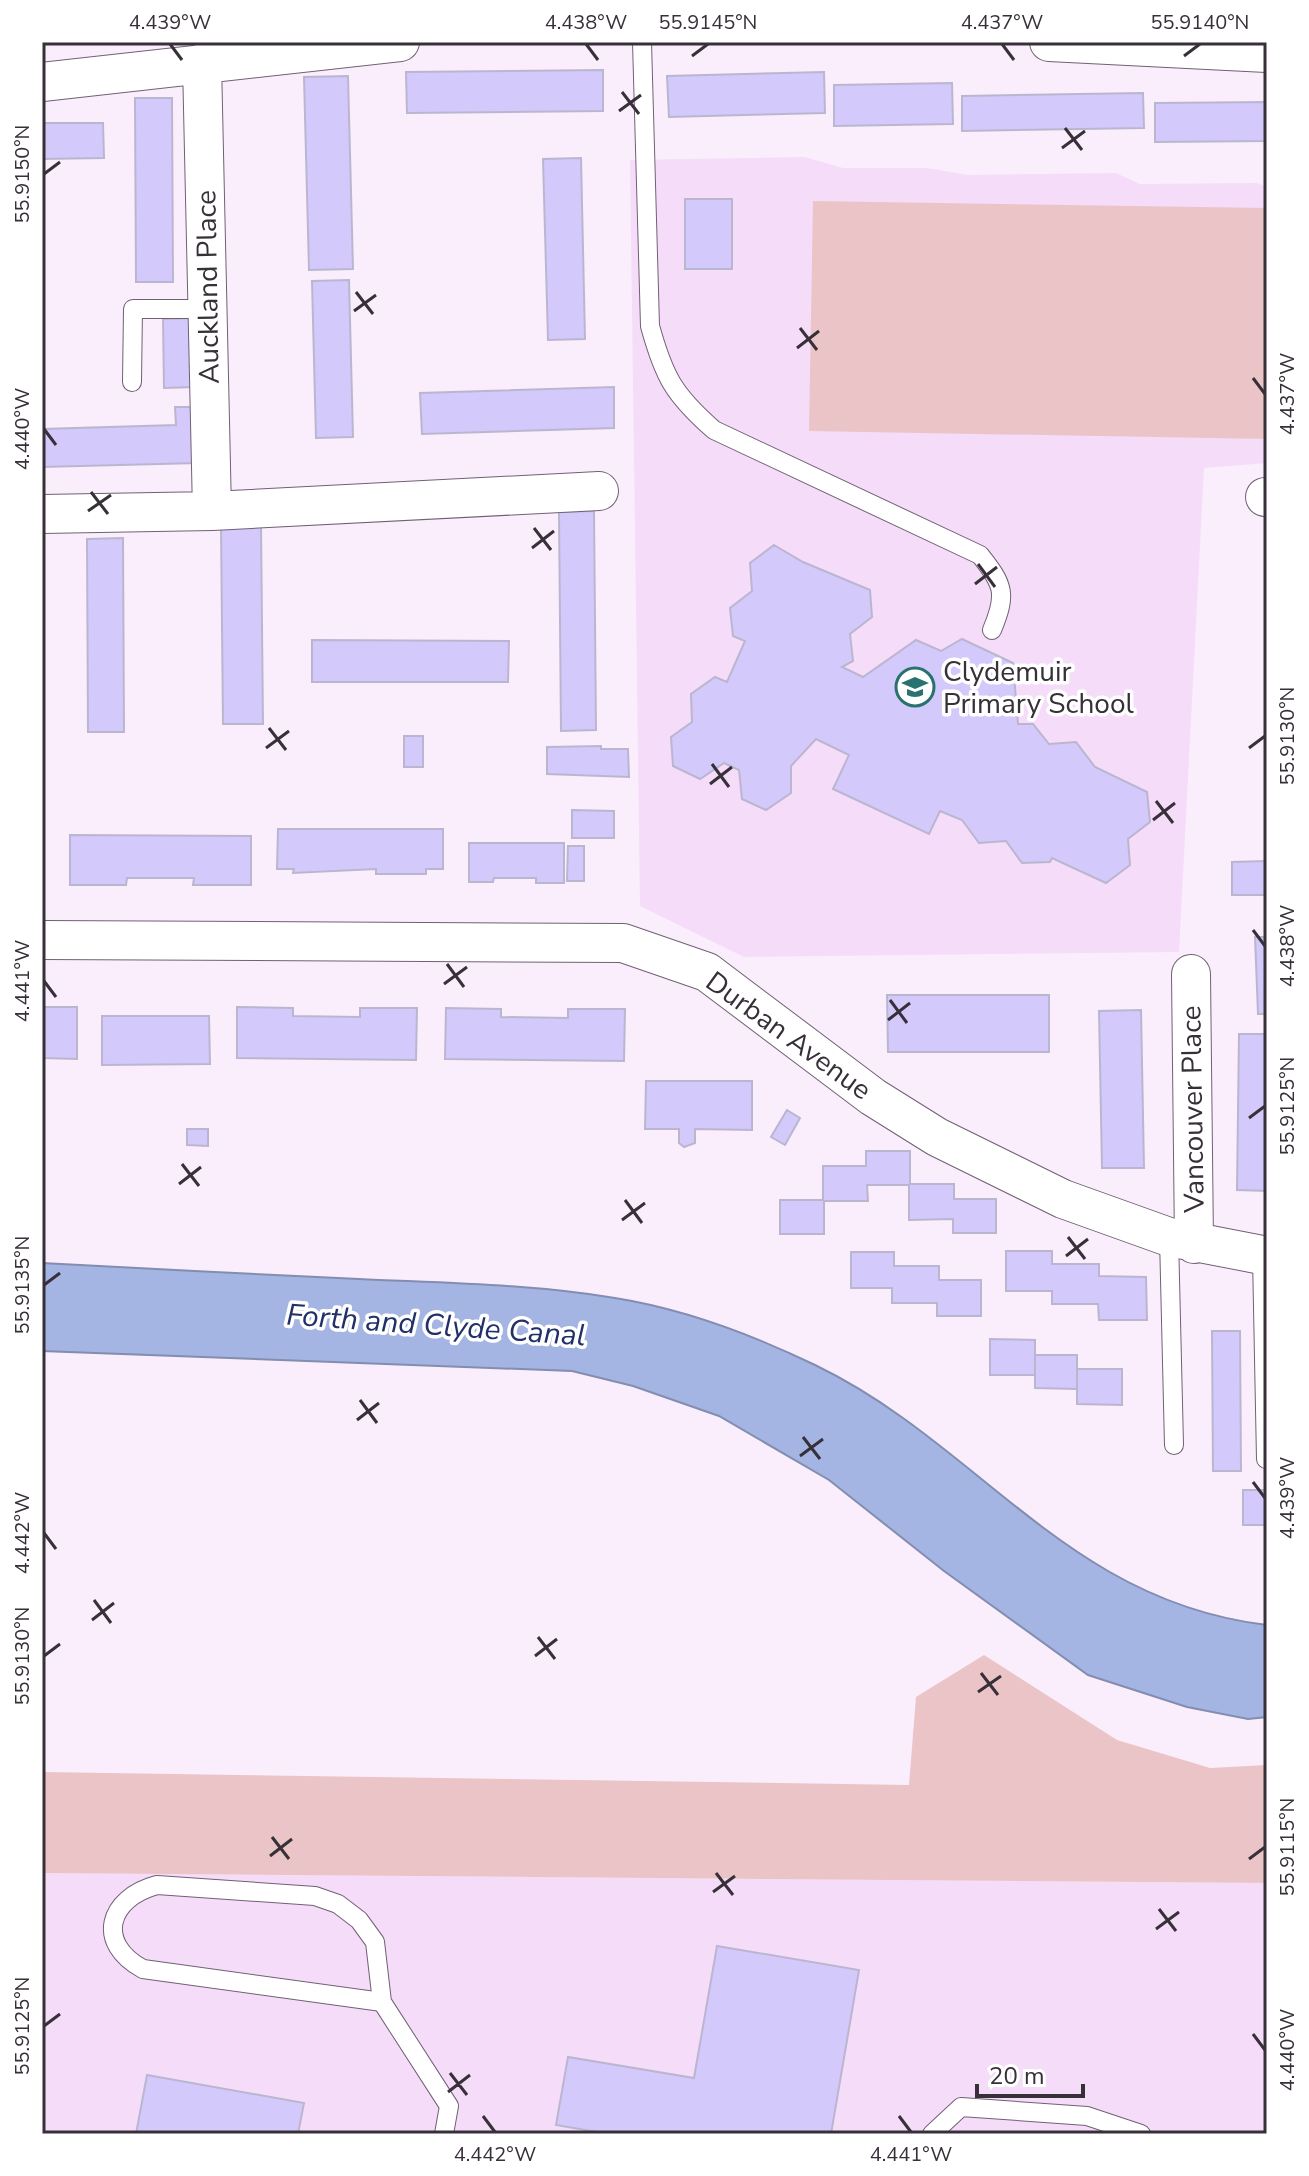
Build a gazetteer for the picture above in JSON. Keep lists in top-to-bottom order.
{
  "streets": {
    "street": ["Auckland Place", "Durban Avenue", "Vancouver Place"]
  },
  "crossings": [
    ["Durban Avenue", "Vancouver Place"]
  ],
  "water": ["Forth and Clyde Canal"],
  "places": {
    "school or university": ["Clydemuir Primary School"]
  },
  "scale_bar": "20 m",
  "coordinates": [
    "4.439°W",
    "4.438°W",
    "55.9145°N",
    "4.437°W",
    "55.9140°N",
    "55.9150°N",
    "4.440°W",
    "55.9130°N",
    "4.441°W",
    "55.9125°N",
    "55.9135°N",
    "4.442°W",
    "55.9115°N"
  ]
}
